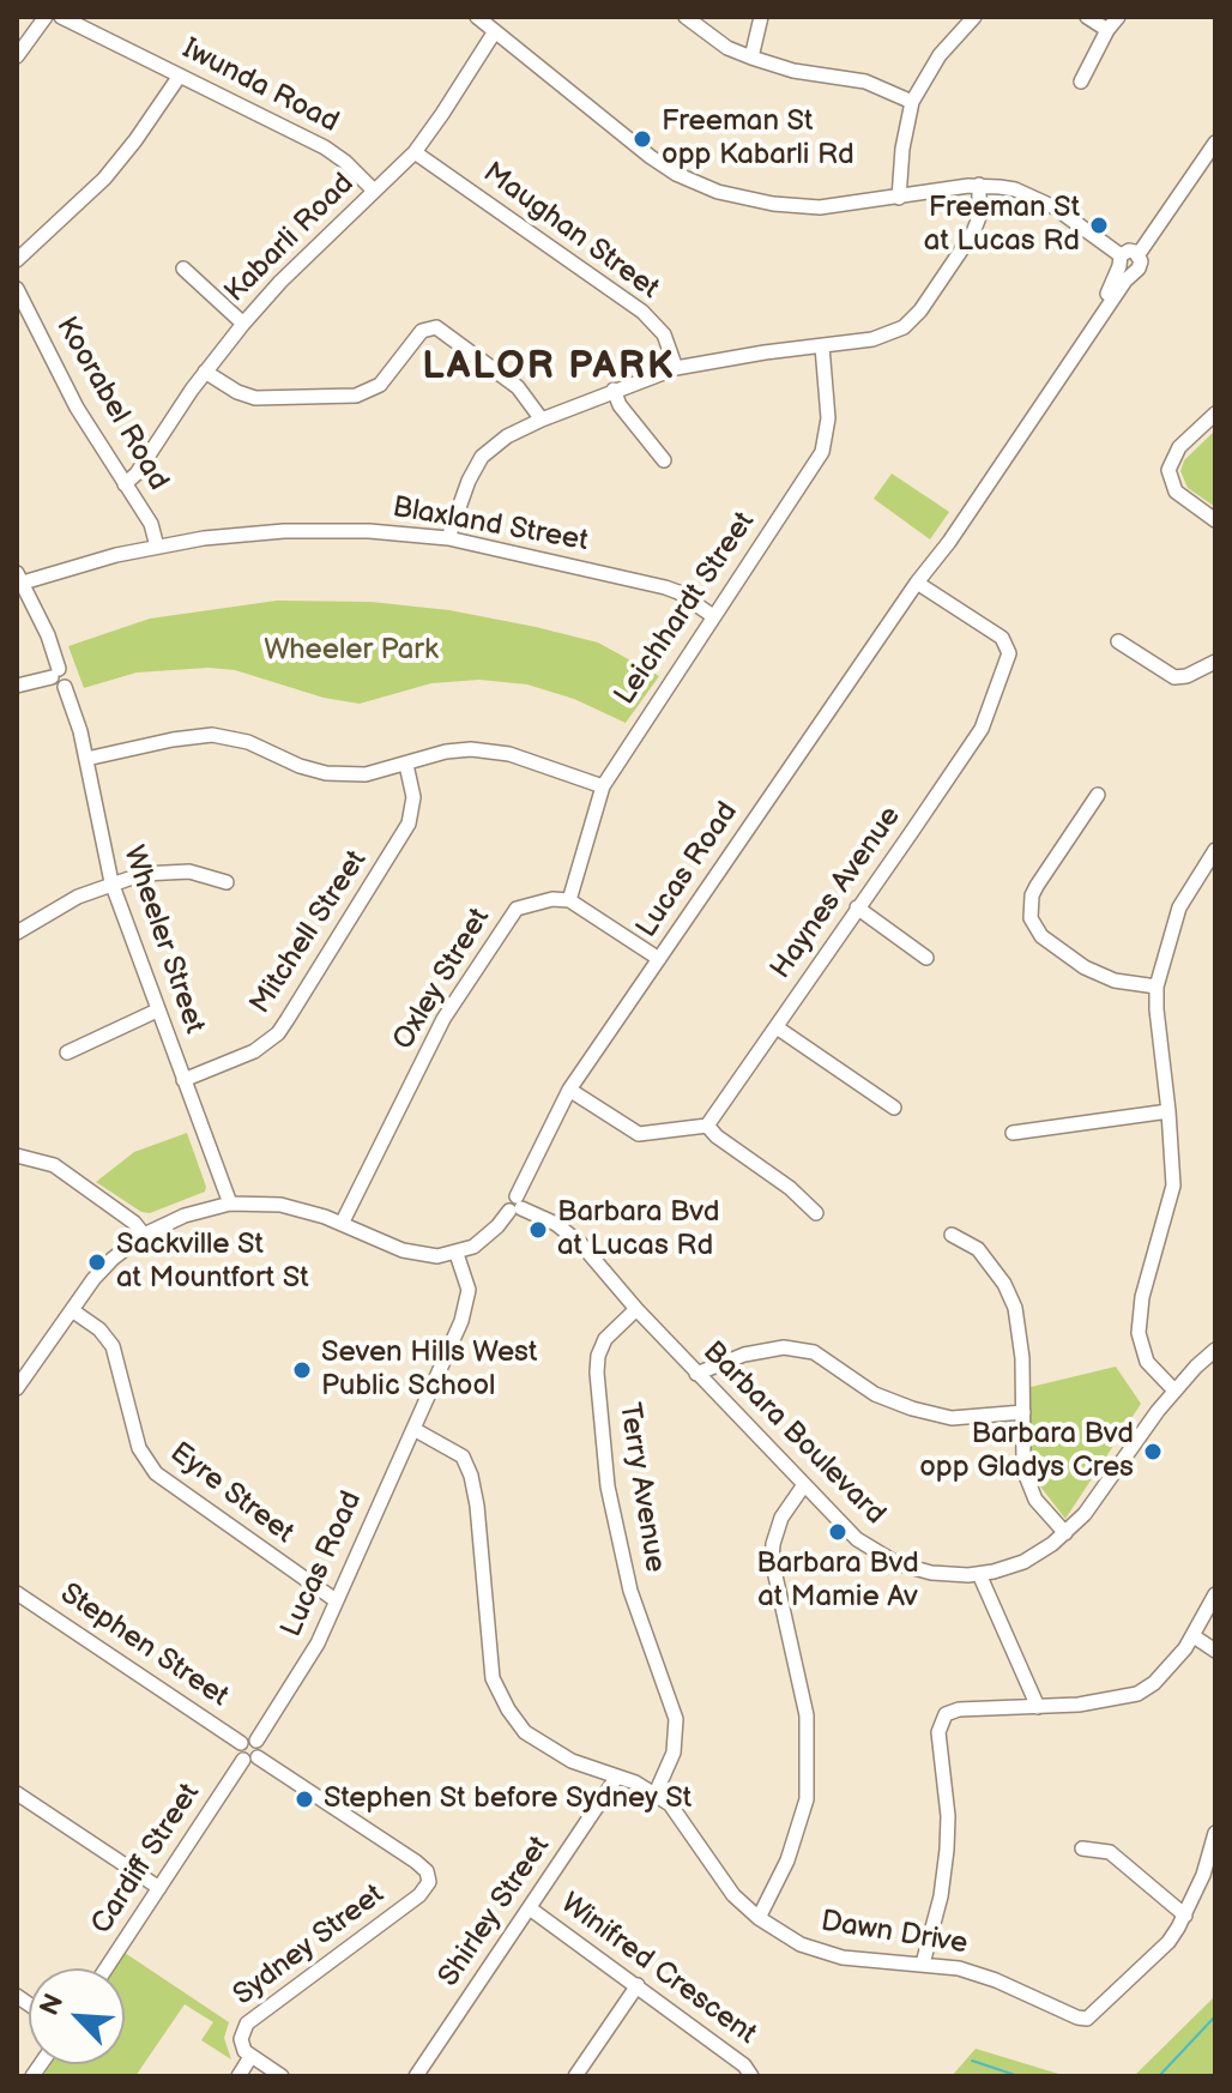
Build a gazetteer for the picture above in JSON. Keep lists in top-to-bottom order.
{
  "streets": {
    "street": [
      "Iwunda Road",
      "Maughan Street",
      "Kabarli Road",
      "Koorabel Road",
      "Blaxland Street",
      "Leichhardt Street",
      "Lucas Road",
      "Haynes Avenue",
      "Mitchell Street",
      "Wheeler Street",
      "Oxley Street",
      "Barbara Boulevard",
      "Terry Avenue",
      "Eyre Street",
      "Stephen Street",
      "Cardiff Street",
      "Shirley Street",
      "Dawn Drive",
      "Sydney Street",
      "Winifred Crescent"
    ]
  },
  "crossings": [
    ["Iwunda Road", "Kabarli Road"],
    ["Maughan Street", "Kabarli Road"],
    ["Kabarli Road", "Koorabel Road"],
    ["Koorabel Road", "Blaxland Street"],
    ["Blaxland Street", "Leichhardt Street"],
    ["Leichhardt Street", "Oxley Street"],
    ["Lucas Road", "Haynes Avenue"],
    ["Lucas Road", "Barbara Boulevard"],
    ["Lucas Road", "Eyre Street"],
    ["Lucas Road", "Stephen Street"],
    ["Lucas Road", "Cardiff Street"],
    ["Lucas Road", "Dawn Drive"],
    ["Lucas Road", "Sydney Street"],
    ["Mitchell Street", "Wheeler Street"],
    ["Barbara Boulevard", "Terry Avenue"],
    ["Terry Avenue", "Dawn Drive"],
    ["Stephen Street", "Cardiff Street"],
    ["Stephen Street", "Sydney Street"],
    ["Cardiff Street", "Sydney Street"],
    ["Shirley Street", "Dawn Drive"],
    ["Shirley Street", "Winifred Crescent"]
  ],
  "districts": ["LALOR PARK"],
  "parks": ["Wheeler Park"],
  "places": [
    "Freeman St opp Kabarli Rd",
    "Freeman St at Lucas Rd",
    "Barbara Bvd at Lucas Rd",
    "Sackville St at Mountfort St",
    "Seven Hills West Public School",
    "Barbara Bvd opp Gladys Cres",
    "Barbara Bvd at Mamie Av",
    "Stephen St before Sydney St"
  ],
  "north": "top left"
}
